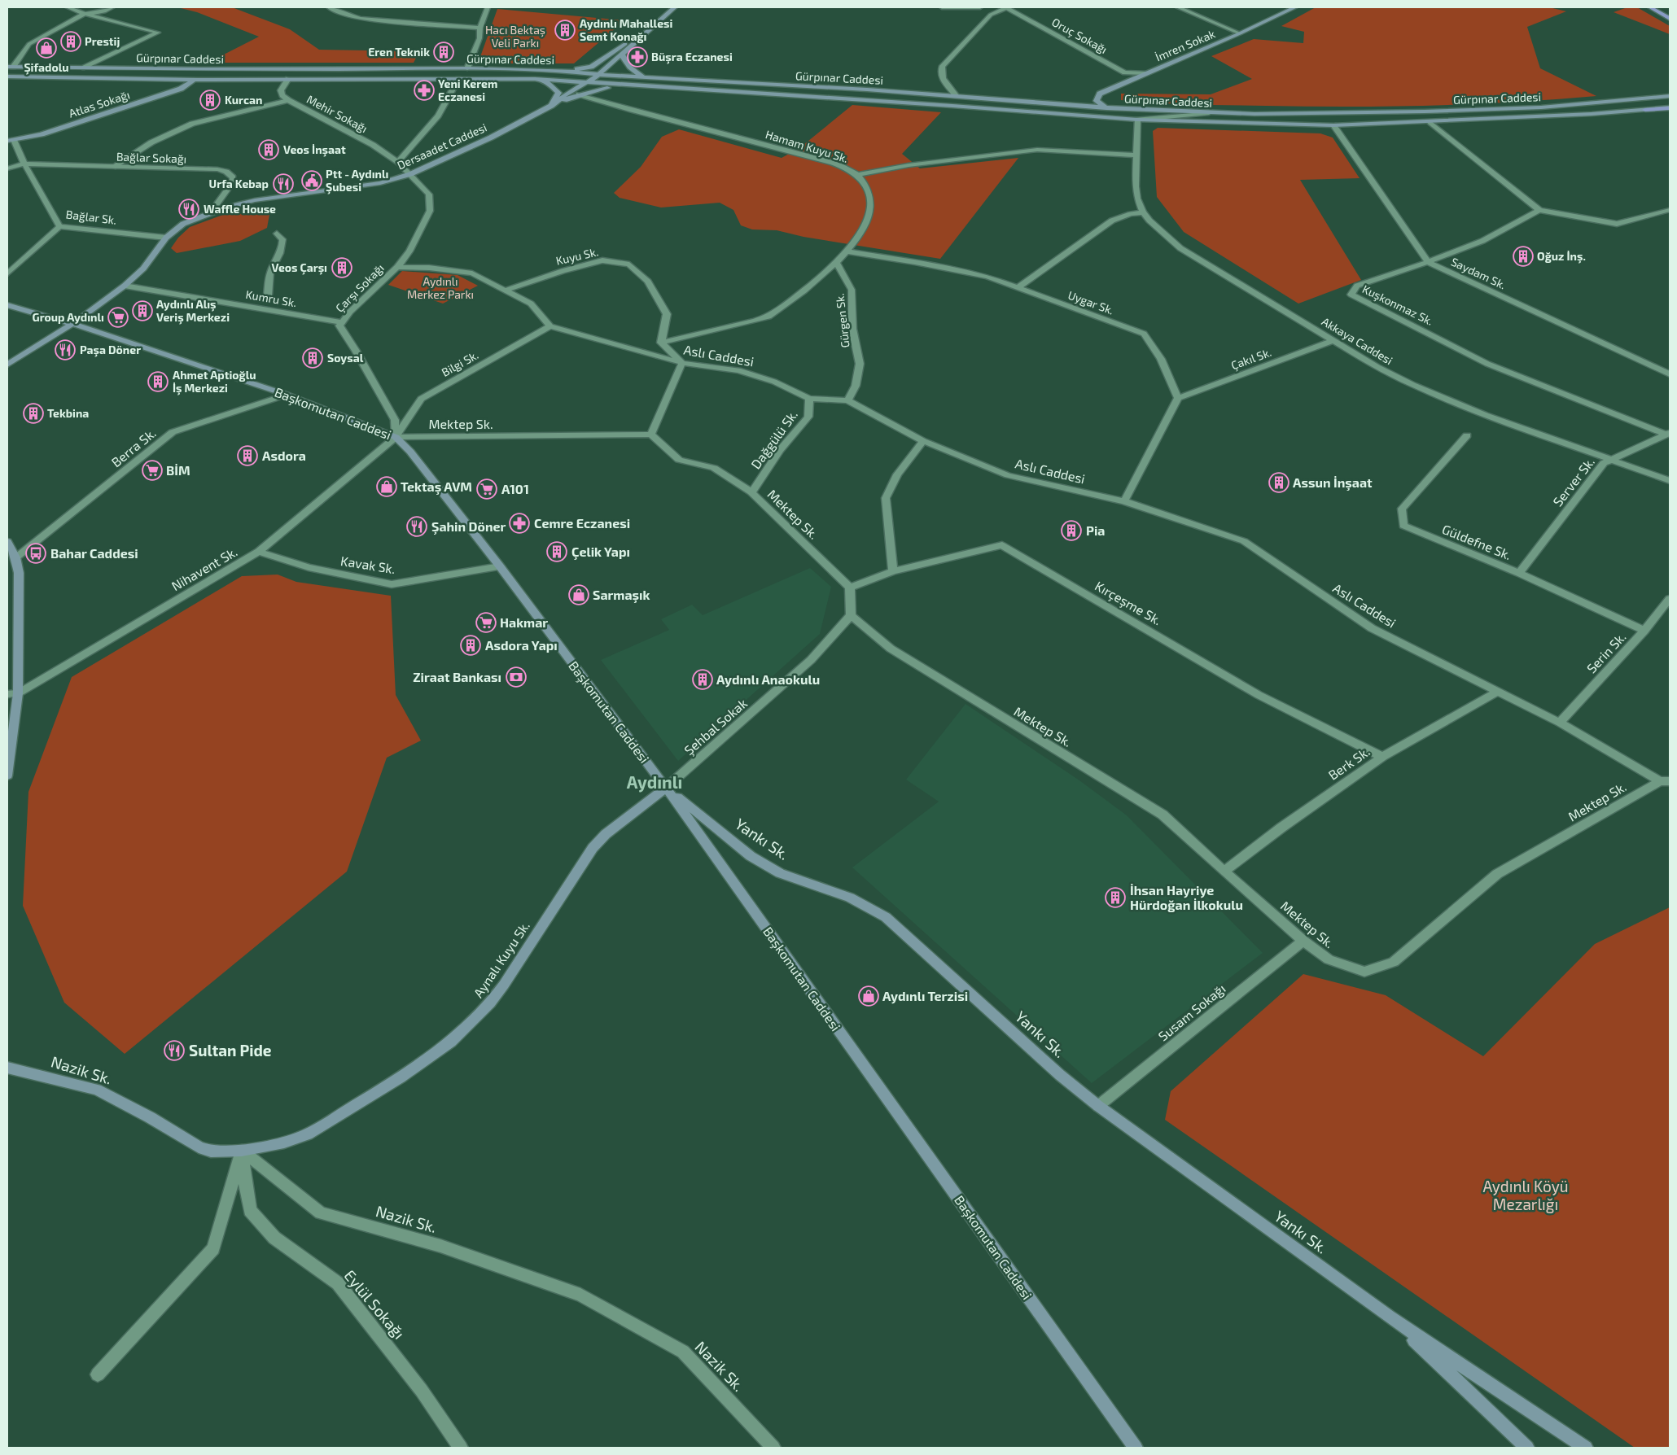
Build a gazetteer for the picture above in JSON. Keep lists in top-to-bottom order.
{
  "streets": {
    "street": [
      "Oruç Sokağı",
      "İmren Sokak",
      "Gürpınar Caddesi",
      "Atlas Sokağı",
      "Mehir Sokağı",
      "Dersaadet Caddesi",
      "Hamam Kuyu Sk.",
      "Bağlar Sokağı",
      "Bağlar Sk.",
      "Kuyu Sk.",
      "Saydam Sk.",
      "Çarşı Sokağı",
      "Kumru Sk.",
      "Uygar Sk.",
      "Kuşkonmaz Sk.",
      "Gürgen Sk.",
      "Akkaya Caddesi",
      "Aslı Caddesi",
      "Çakıl Sk.",
      "Bilgi Sk.",
      "Başkomutan Caddesi",
      "Mektep Sk.",
      "Dağgülü Sk.",
      "Berra Sk.",
      "Server Sk.",
      "Güldefne Sk.",
      "Kavak Sk.",
      "Nihavent Sk.",
      "Kırçeşme Sk.",
      "Serin Sk.",
      "Şehbal Sokak",
      "Berk Sk.",
      "Yankı Sk.",
      "Aynalı Kuyu Sk.",
      "Susam Sokağı",
      "Nazik Sk.",
      "Eylül Sokağı"
    ]
  },
  "crossings": [
    ["Oruç Sokağı", "İmren Sokak"],
    ["İmren Sokak", "Gürpınar Caddesi"],
    ["Gürpınar Caddesi", "Atlas Sokağı"],
    ["Gürpınar Caddesi", "Mehir Sokağı"],
    ["Gürpınar Caddesi", "Dersaadet Caddesi"],
    ["Gürpınar Caddesi", "Akkaya Caddesi"],
    ["Atlas Sokağı", "Bağlar Sk."],
    ["Mehir Sokağı", "Çarşı Sokağı"],
    ["Dersaadet Caddesi", "Bağlar Sokağı"],
    ["Dersaadet Caddesi", "Bağlar Sk."],
    ["Dersaadet Caddesi", "Çarşı Sokağı"],
    ["Dersaadet Caddesi", "Kumru Sk."],
    ["Dersaadet Caddesi", "Başkomutan Caddesi"],
    ["Hamam Kuyu Sk.", "Kuyu Sk."],
    ["Hamam Kuyu Sk.", "Uygar Sk."],
    ["Hamam Kuyu Sk.", "Gürgen Sk."],
    ["Bağlar Sokağı", "Bağlar Sk."],
    ["Saydam Sk.", "Kuşkonmaz Sk."],
    ["Çarşı Sokağı", "Kumru Sk."],
    ["Çarşı Sokağı", "Bilgi Sk."],
    ["Çarşı Sokağı", "Başkomutan Caddesi"],
    ["Çarşı Sokağı", "Mektep Sk."],
    ["Çarşı Sokağı", "Nihavent Sk."],
    ["Uygar Sk.", "Çakıl Sk."],
    ["Kuşkonmaz Sk.", "Server Sk."],
    ["Gürgen Sk.", "Aslı Caddesi"],
    ["Akkaya Caddesi", "Çakıl Sk."],
    ["Akkaya Caddesi", "Server Sk."],
    ["Aslı Caddesi", "Bilgi Sk."],
    ["Aslı Caddesi", "Mektep Sk."],
    ["Aslı Caddesi", "Dağgülü Sk."],
    ["Aslı Caddesi", "Serin Sk."],
    ["Aslı Caddesi", "Berk Sk."],
    ["Bilgi Sk.", "Başkomutan Caddesi"],
    ["Bilgi Sk.", "Mektep Sk."],
    ["Bilgi Sk.", "Nihavent Sk."],
    ["Başkomutan Caddesi", "Mektep Sk."],
    ["Başkomutan Caddesi", "Berra Sk."],
    ["Başkomutan Caddesi", "Kavak Sk."],
    ["Başkomutan Caddesi", "Nihavent Sk."],
    ["Başkomutan Caddesi", "Şehbal Sokak"],
    ["Başkomutan Caddesi", "Yankı Sk."],
    ["Başkomutan Caddesi", "Aynalı Kuyu Sk."],
    ["Mektep Sk.", "Dağgülü Sk."],
    ["Mektep Sk.", "Nihavent Sk."],
    ["Mektep Sk.", "Kırçeşme Sk."],
    ["Mektep Sk.", "Şehbal Sokak"],
    ["Mektep Sk.", "Berk Sk."],
    ["Mektep Sk.", "Susam Sokağı"],
    ["Server Sk.", "Güldefne Sk."],
    ["Güldefne Sk.", "Serin Sk."],
    ["Kavak Sk.", "Nihavent Sk."],
    ["Kırçeşme Sk.", "Berk Sk."],
    ["Şehbal Sokak", "Yankı Sk."],
    ["Şehbal Sokak", "Aynalı Kuyu Sk."],
    ["Yankı Sk.", "Aynalı Kuyu Sk."],
    ["Yankı Sk.", "Susam Sokağı"],
    ["Aynalı Kuyu Sk.", "Nazik Sk."],
    ["Aynalı Kuyu Sk.", "Eylül Sokağı"],
    ["Nazik Sk.", "Eylül Sokağı"]
  ],
  "districts": ["Aydınlı"],
  "parks": ["Hacı Bektaş Veli Parkı", "Aydınlı Merkez Parkı", "Aydınlı Köyü Mezarlığı"],
  "places": {
    "building": [
      "Aydınlı Mahallesi Semt Konağı",
      "Prestij",
      "Eren Teknik",
      "Kurcan",
      "Veos İnşaat",
      "Oğuz İnş.",
      "Veos Çarşı",
      "Aydınlı Alış Veriş Merkezi",
      "Soysal",
      "Ahmet Aptioğlu İş Merkezi",
      "Tekbina",
      "Asdora",
      "Assun İnşaat",
      "Pia",
      "Çelik Yapı",
      "Asdora Yapı",
      "Aydınlı Anaokulu",
      "İhsan Hayriye Hürdoğan İlkokulu"
    ],
    "shop": [
      "Şifadolu",
      "Tektaş AVM",
      "Sarmaşık",
      "Aydınlı Terzisi"
    ],
    "pharmacy": ["Büşra Eczanesi", "Yeni Kerem Eczanesi", "Cemre Eczanesi"],
    "public building": ["Ptt - Aydınlı Şubesi"],
    "restaurant": [
      "Urfa Kebap",
      "Waffle House",
      "Paşa Döner",
      "Şahin Döner",
      "Sultan Pide"
    ],
    "supermarket": [
      "Group Aydınlı",
      "BİM",
      "A101",
      "Hakmar"
    ],
    "bus stop": ["Bahar Caddesi"],
    "bank": ["Ziraat Bankası"]
  }
}
